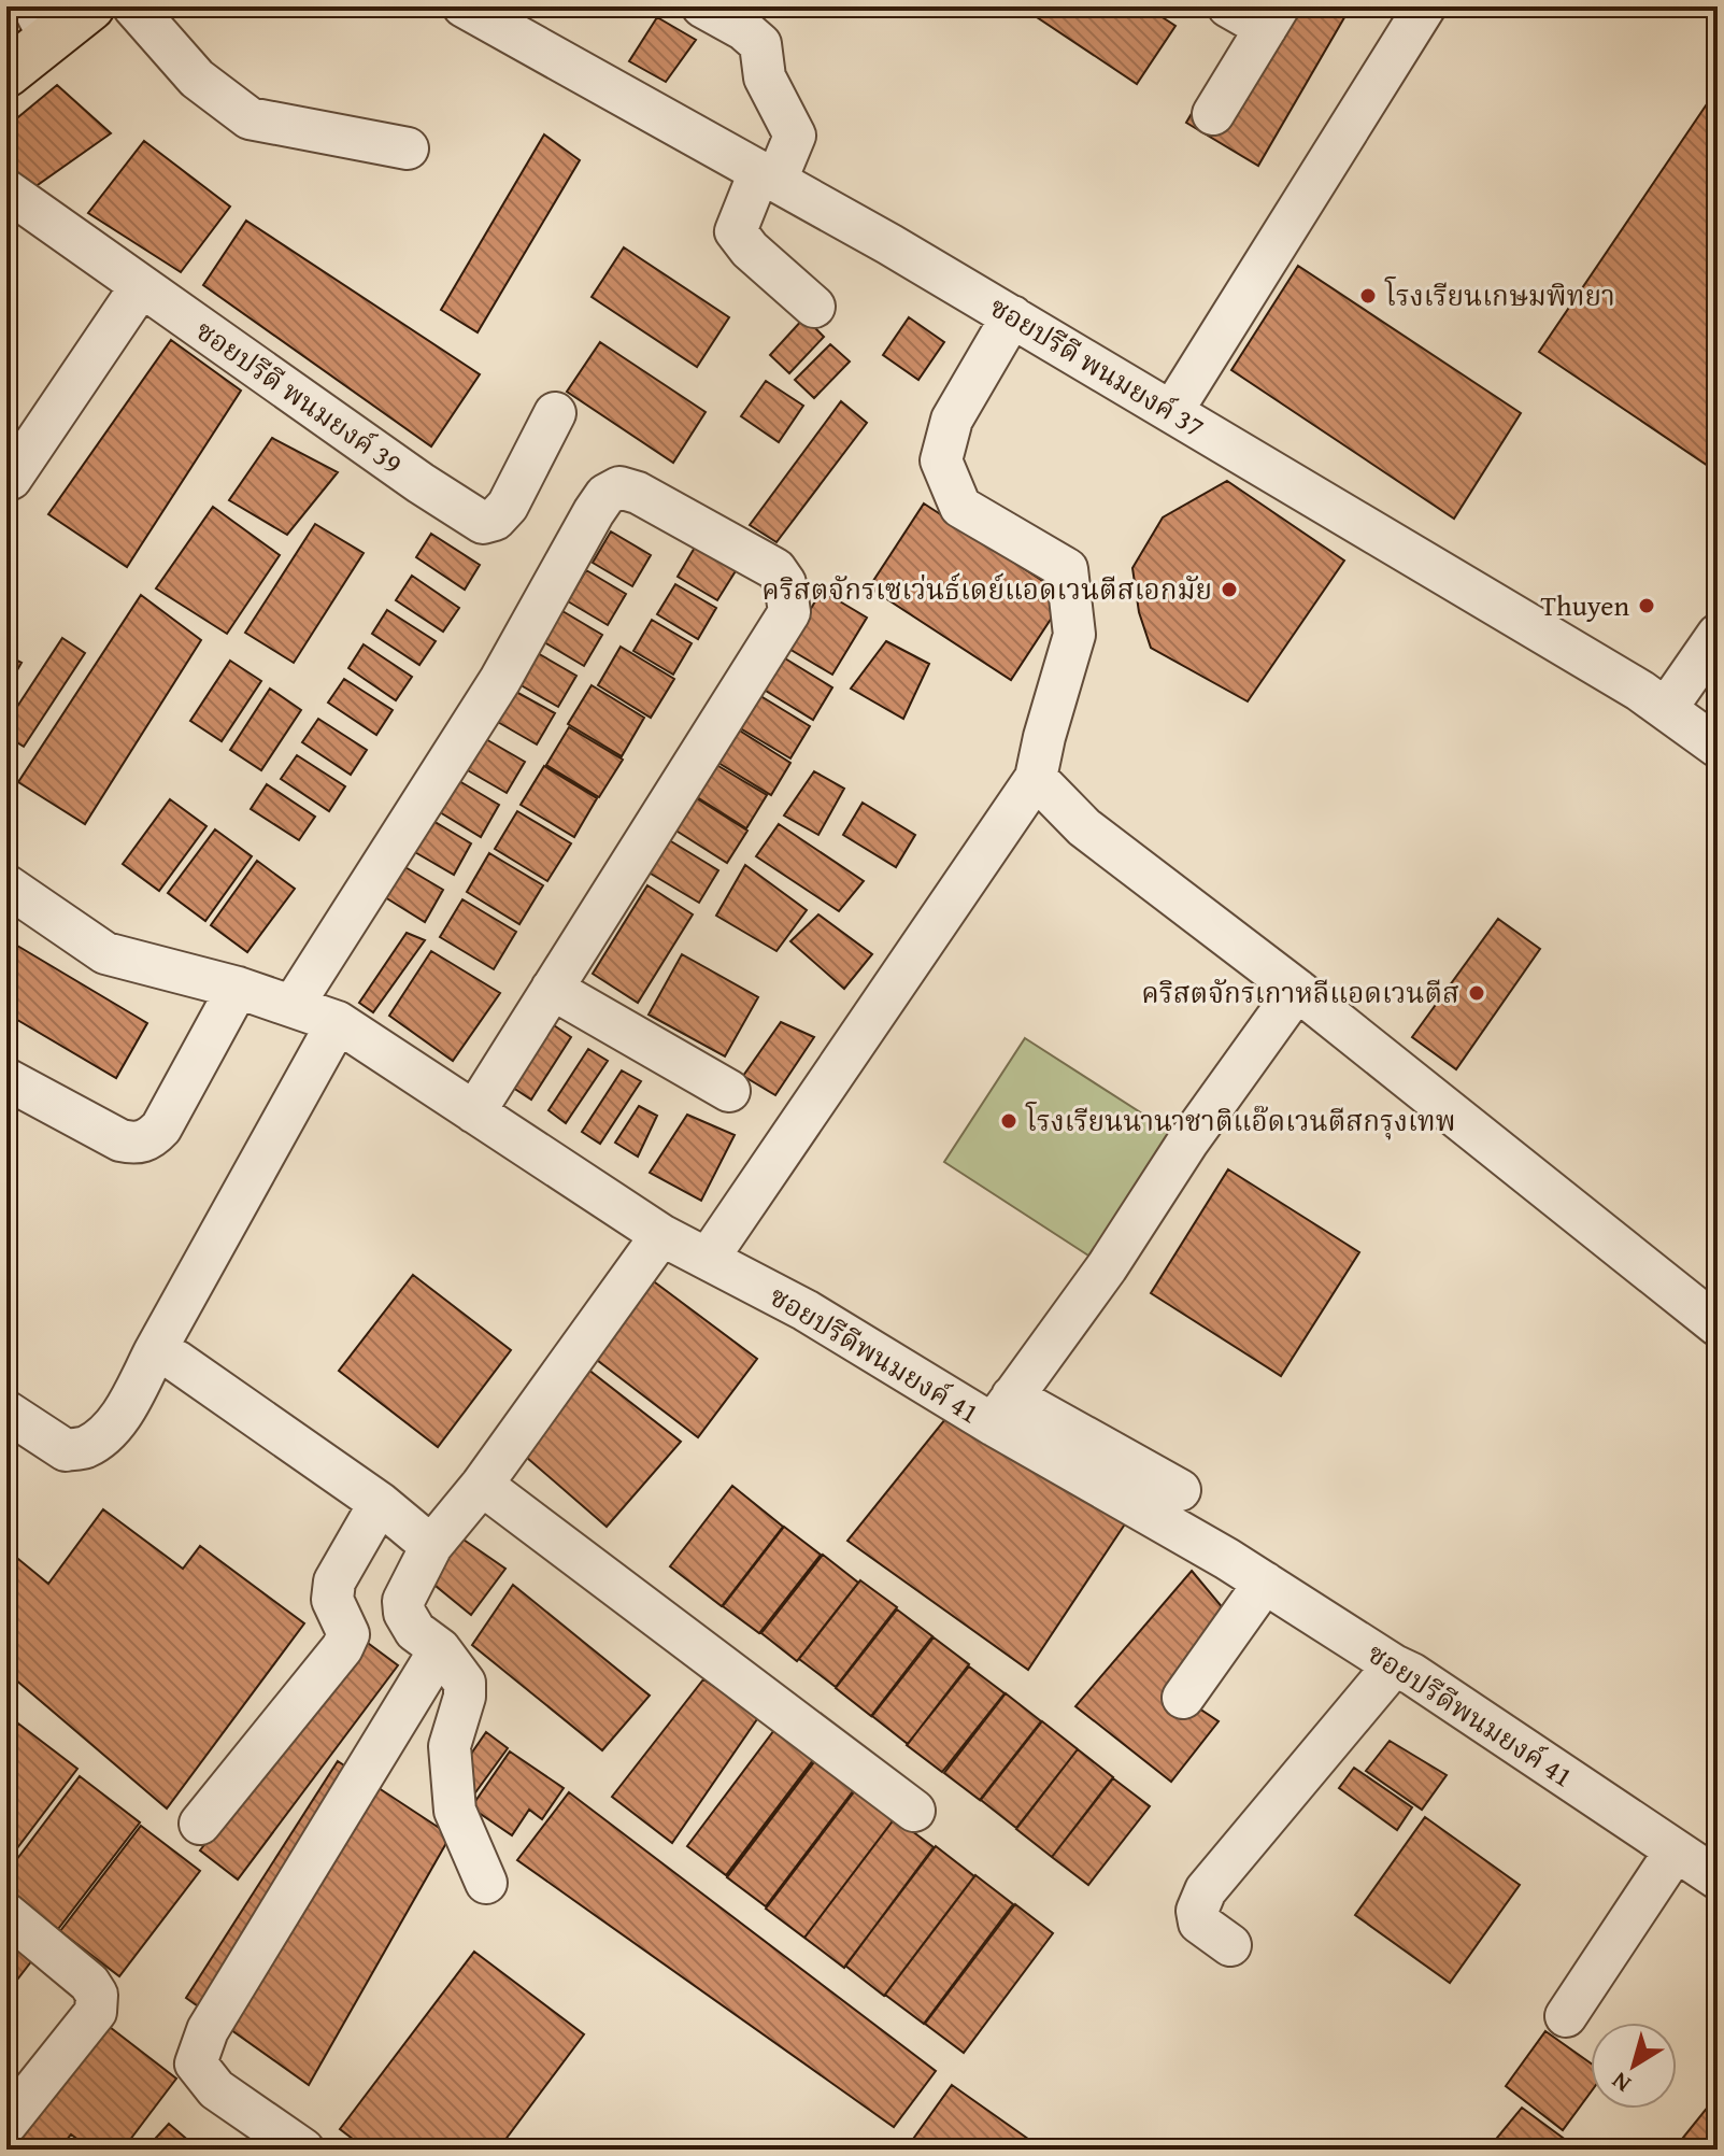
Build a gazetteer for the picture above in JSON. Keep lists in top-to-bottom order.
{
  "streets": {
    "street": ["ซอยปรีดี พนมยงค์ 37", "ซอยปรีดี พนมยงค์ 39", "ซอยปรีดีพนมยงค์ 41"]
  },
  "places": [
    "โรงเรียนเกษมพิทยา",
    "คริสตจักรเซเว่นธ์เดย์แอดเวนตีสเอกมัย",
    "Thuyen",
    "คริสตจักรเกาหลีแอดเวนตีส",
    "โรงเรียนนานาชาติแอ๊ดเวนตีสกรุงเทพ"
  ],
  "north": "bottom left"
}
